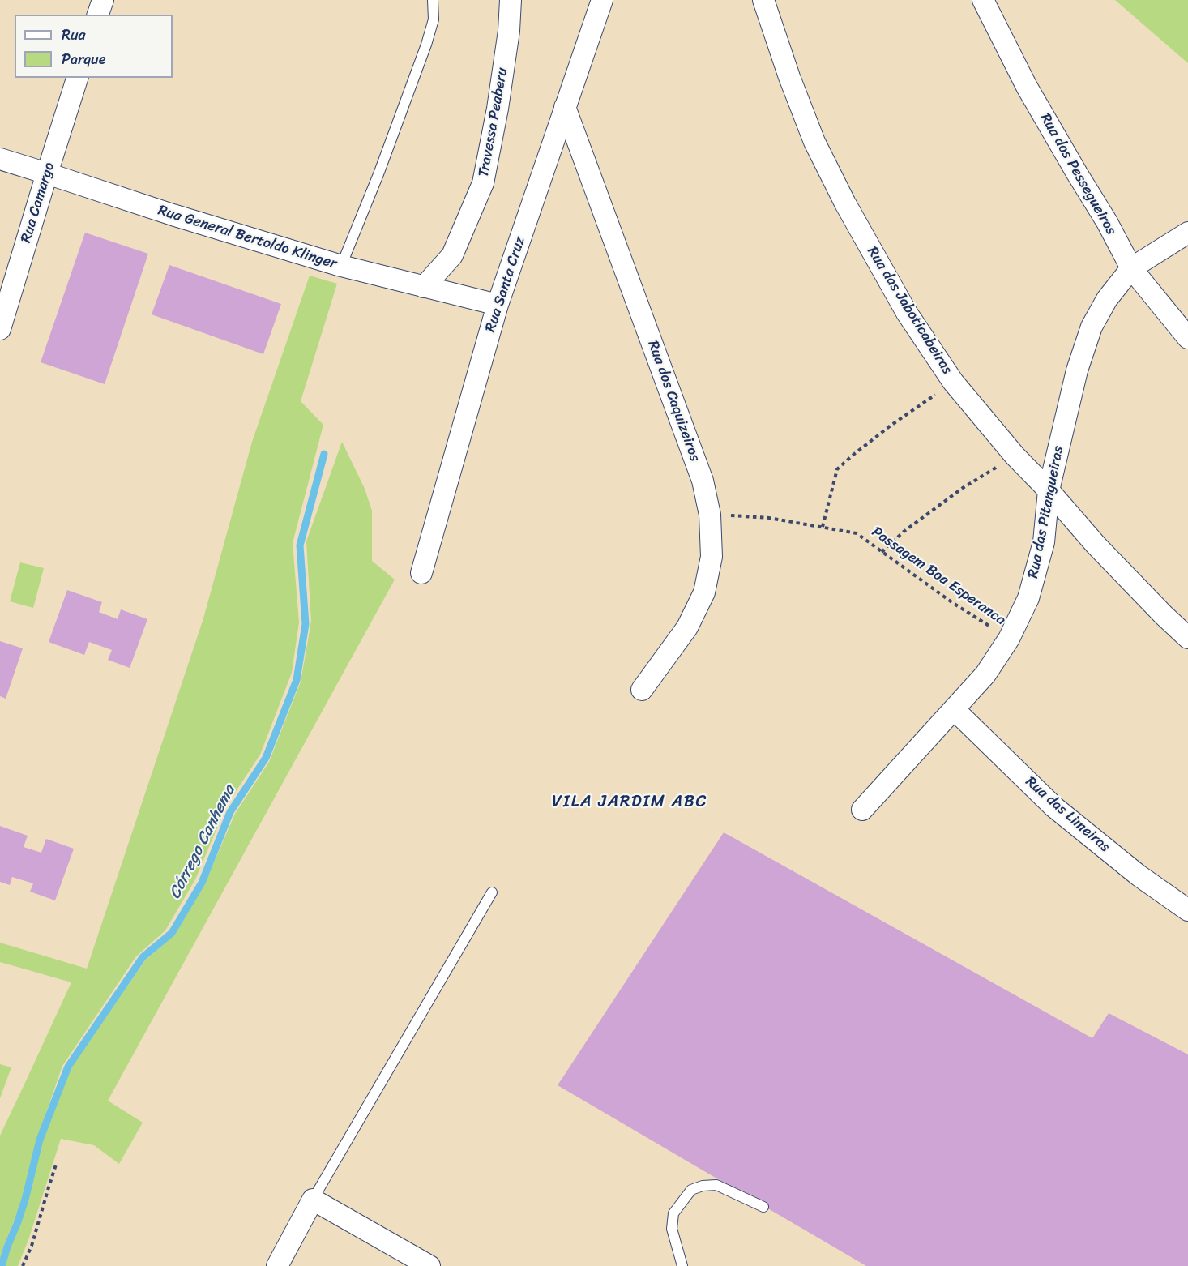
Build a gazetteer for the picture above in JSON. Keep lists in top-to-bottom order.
{
  "streets": {
    "street": [
      "Travessa Peaberu",
      "Rua dos Pessegueiros",
      "Rua Camargo",
      "Rua General Bertoldo Klinger",
      "Rua Santa Cruz",
      "Rua das Jaboticabeiras",
      "Rua dos Caquizeiros",
      "Rua das Pitangueiras",
      "Rua das Limeiras"
    ],
    "path": ["Passagem Boa Esperanca"]
  },
  "crossings": [
    ["Travessa Peaberu", "Rua General Bertoldo Klinger"],
    ["Rua dos Pessegueiros", "Rua das Pitangueiras"],
    ["Rua Camargo", "Rua General Bertoldo Klinger"],
    ["Rua General Bertoldo Klinger", "Rua Santa Cruz"],
    ["Rua Santa Cruz", "Rua dos Caquizeiros"],
    ["Rua das Jaboticabeiras", "Rua das Pitangueiras"],
    ["Rua dos Caquizeiros", "Passagem Boa Esperanca"],
    ["Rua das Pitangueiras", "Passagem Boa Esperanca"],
    ["Rua das Pitangueiras", "Rua das Limeiras"]
  ],
  "districts": ["VILA JARDIM ABC"],
  "water": ["Córrego Canhema"],
  "legend": ["Rua", "Parque"]
}
